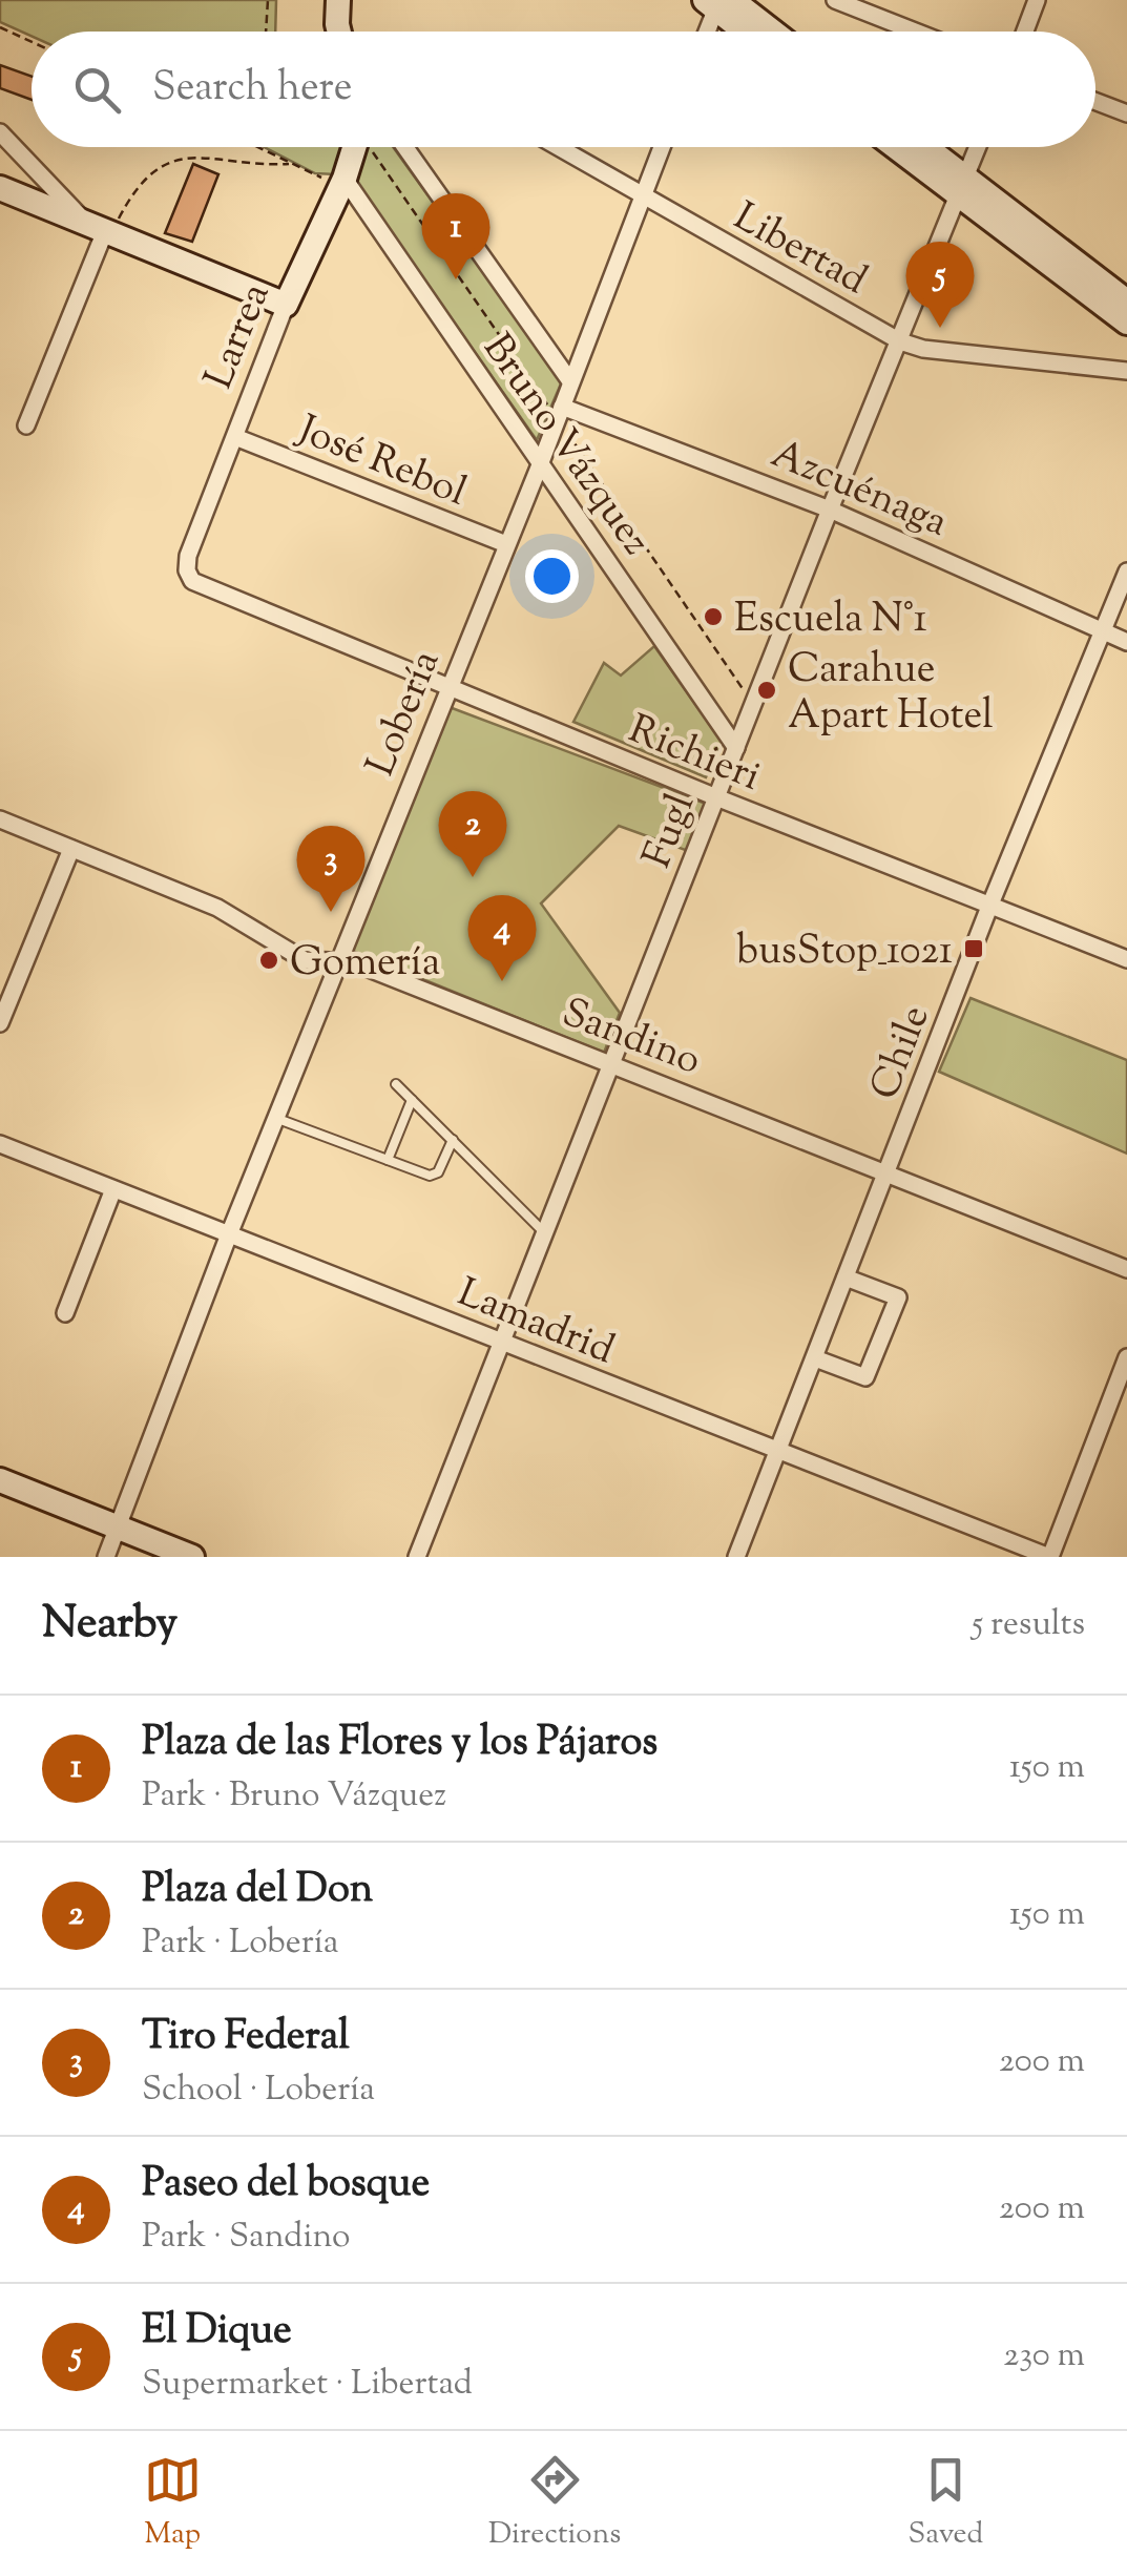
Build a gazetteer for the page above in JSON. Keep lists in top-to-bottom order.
{
  "streets": {
    "main road": ["Larrea"],
    "street": [
      "Libertad",
      "Bruno Vázquez",
      "José Rebol",
      "Azcuénaga",
      "Lobería",
      "Richieri",
      "Fugl",
      "Sandino",
      "Chile",
      "Lamadrid"
    ]
  },
  "crossings": [
    ["Libertad", "Lobería"],
    ["Libertad", "Fugl"],
    ["Larrea", "Bruno Vázquez"],
    ["Larrea", "José Rebol"],
    ["Larrea", "Richieri"],
    ["Bruno Vázquez", "Lobería"],
    ["Bruno Vázquez", "Fugl"],
    ["José Rebol", "Lobería"],
    ["Azcuénaga", "Lobería"],
    ["Azcuénaga", "Fugl"],
    ["Azcuénaga", "Chile"],
    ["Lobería", "Richieri"],
    ["Lobería", "Sandino"],
    ["Lobería", "Lamadrid"],
    ["Richieri", "Fugl"],
    ["Richieri", "Chile"],
    ["Fugl", "Sandino"],
    ["Fugl", "Lamadrid"],
    ["Sandino", "Chile"],
    ["Chile", "Lamadrid"]
  ],
  "places": {
    "other": ["Escuela N°1", "Carahue Apart Hotel", "Gomería"],
    "transit": ["busStop_1021"]
  },
  "page": {
    "search": "Search here",
    "pins": [
      "1",
      "5",
      "2",
      "3",
      "4"
    ],
    "heading": ["Nearby", "5 results"],
    "list": [
      {
        "mark": "1",
        "name": "Plaza de las Flores y los Pájaros",
        "note": "Park · Bruno Vázquez",
        "value": "150 m"
      },
      {
        "mark": "2",
        "name": "Plaza del Don",
        "note": "Park · Lobería",
        "value": "150 m"
      },
      {
        "mark": "3",
        "name": "Tiro Federal",
        "note": "School · Lobería",
        "value": "200 m"
      },
      {
        "mark": "4",
        "name": "Paseo del bosque",
        "note": "Park · Sandino",
        "value": "200 m"
      },
      {
        "mark": "5",
        "name": "El Dique",
        "note": "Supermarket · Libertad",
        "value": "230 m"
      }
    ],
    "nav": ["Map", "Directions", "Saved"]
  }
}
